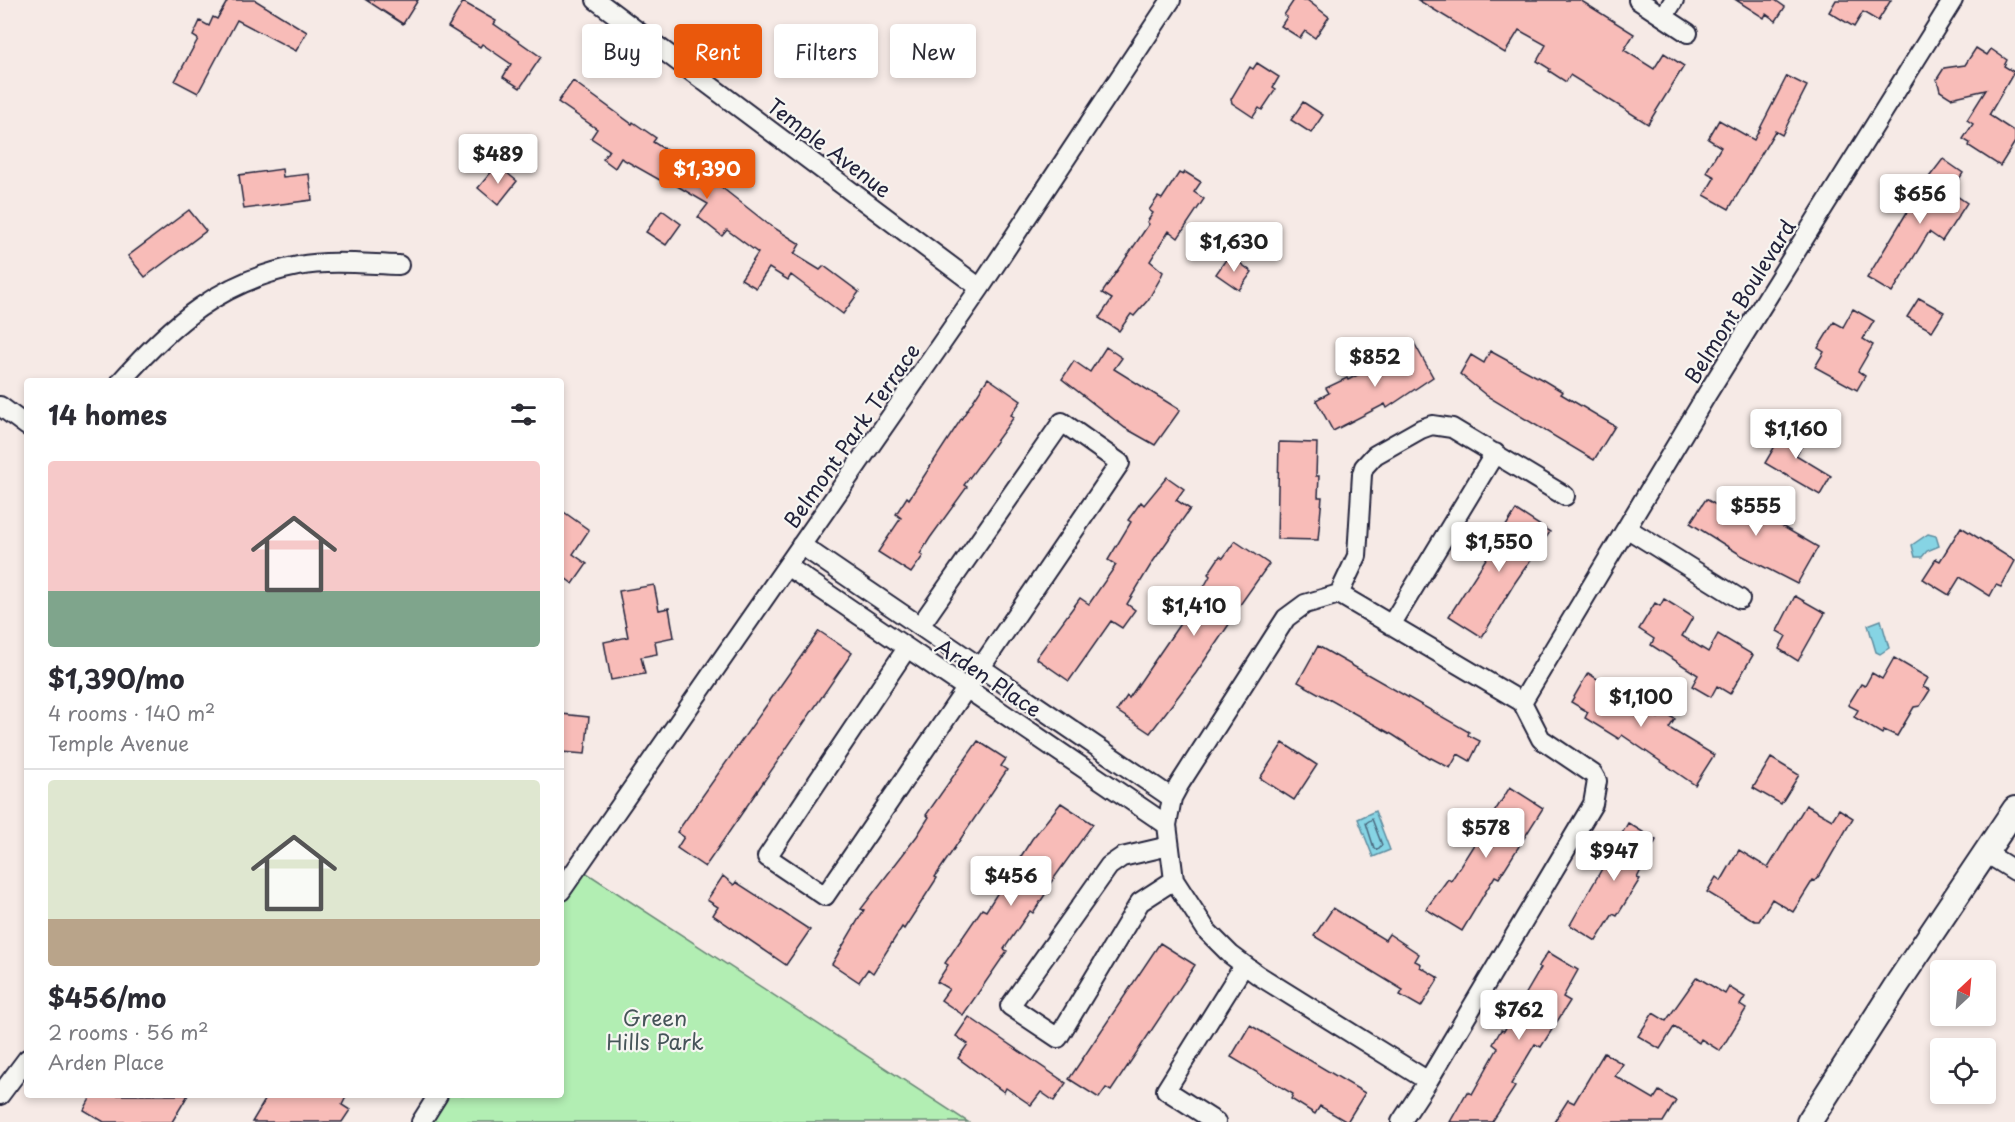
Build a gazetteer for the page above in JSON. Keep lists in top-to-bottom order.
{
  "streets": {
    "street": [
      "Temple Avenue",
      "Belmont Boulevard",
      "Belmont Park Terrace",
      "Arden Place"
    ]
  },
  "crossings": [
    ["Temple Avenue", "Belmont Park Terrace"],
    ["Belmont Park Terrace", "Arden Place"]
  ],
  "parks": ["Green Hills Park"],
  "north": "top right",
  "page": {
    "chip": [
      "Buy",
      "Rent",
      "Filters",
      "New"
    ],
    "price": [
      "$489",
      "$1,390",
      "$656",
      "$1,630",
      "$852",
      "$1,160",
      "$555",
      "$1,550",
      "$1,410",
      "$1,100",
      "$578",
      "$947",
      "$456",
      "$762"
    ],
    "heading": "14 homes",
    "list": [
      {
        "name": "$1,390/mo",
        "note": "4 rooms · 140 m² · Temple Avenue"
      },
      {
        "name": "$456/mo",
        "note": "2 rooms · 56 m² · Arden Place"
      }
    ]
  }
}
